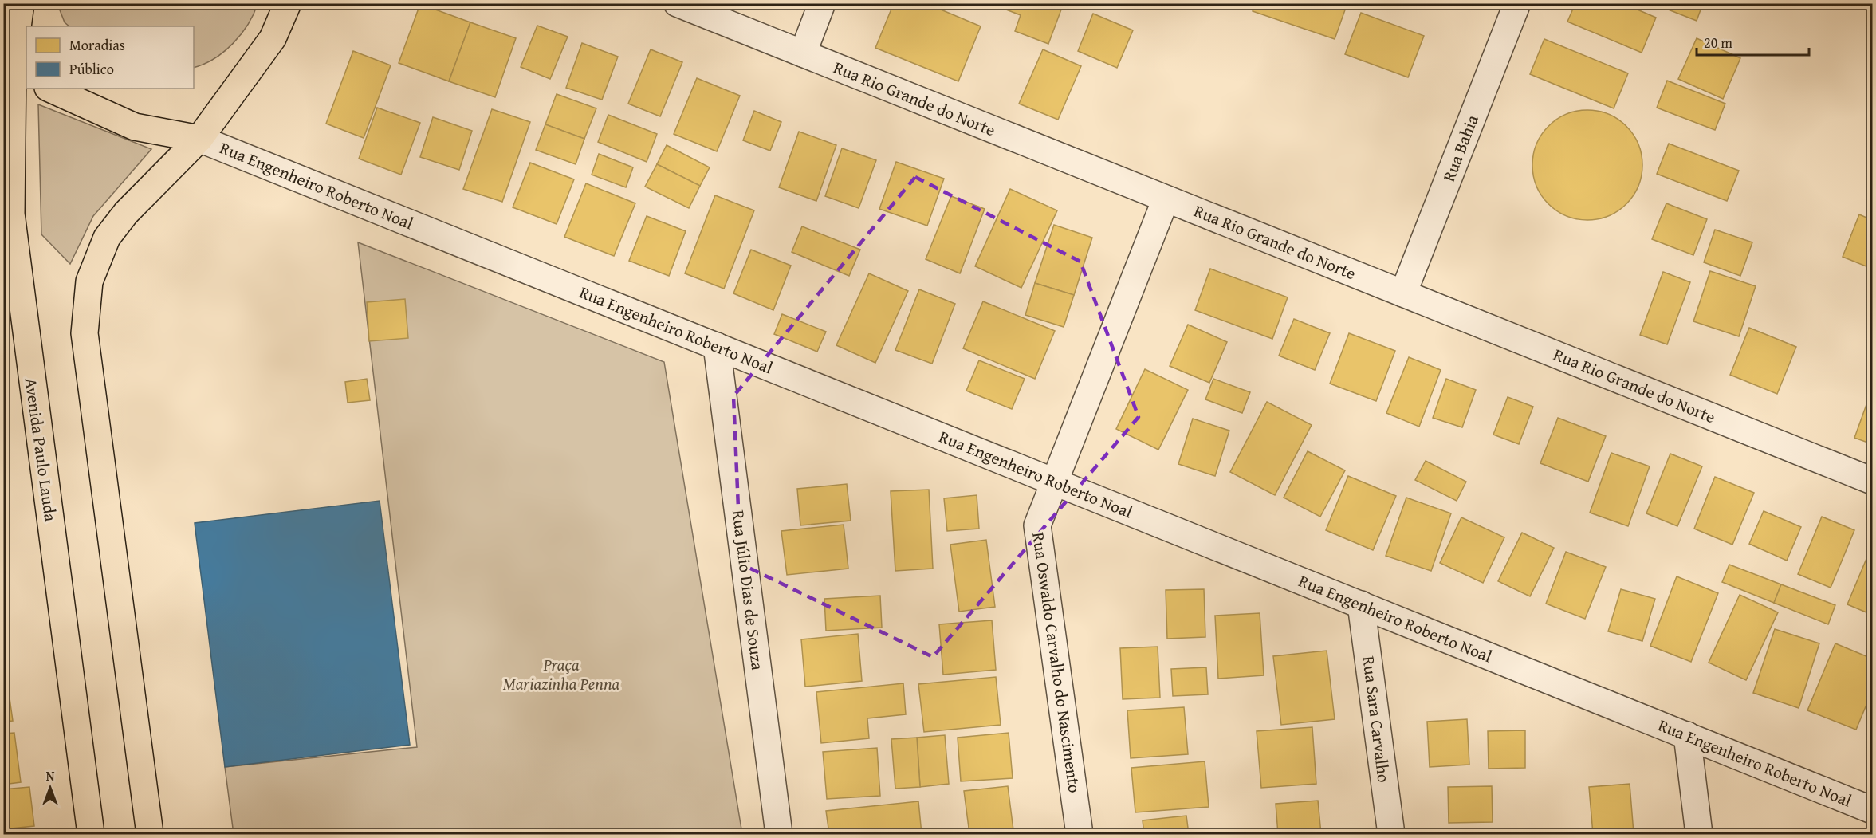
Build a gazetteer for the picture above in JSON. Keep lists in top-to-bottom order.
{
  "streets": {
    "main road": ["Avenida Paulo Lauda"],
    "street": [
      "Rua Rio Grande do Norte",
      "Rua Bahia",
      "Rua Engenheiro Roberto Noal",
      "Rua Júlio Dias de Souza",
      "Rua Oswaldo Carvalho do Nascimento",
      "Rua Sara Carvalho"
    ]
  },
  "crossings": [
    ["Rua Rio Grande do Norte", "Rua Bahia"],
    ["Rua Rio Grande do Norte", "Rua Oswaldo Carvalho do Nascimento"],
    ["Rua Engenheiro Roberto Noal", "Rua Júlio Dias de Souza"],
    ["Rua Engenheiro Roberto Noal", "Rua Oswaldo Carvalho do Nascimento"],
    ["Rua Engenheiro Roberto Noal", "Rua Sara Carvalho"]
  ],
  "parks": ["Praça Mariazinha Penna"],
  "legend": ["Moradias", "Público"],
  "scale_bar": "20 m",
  "north": "top"
}
